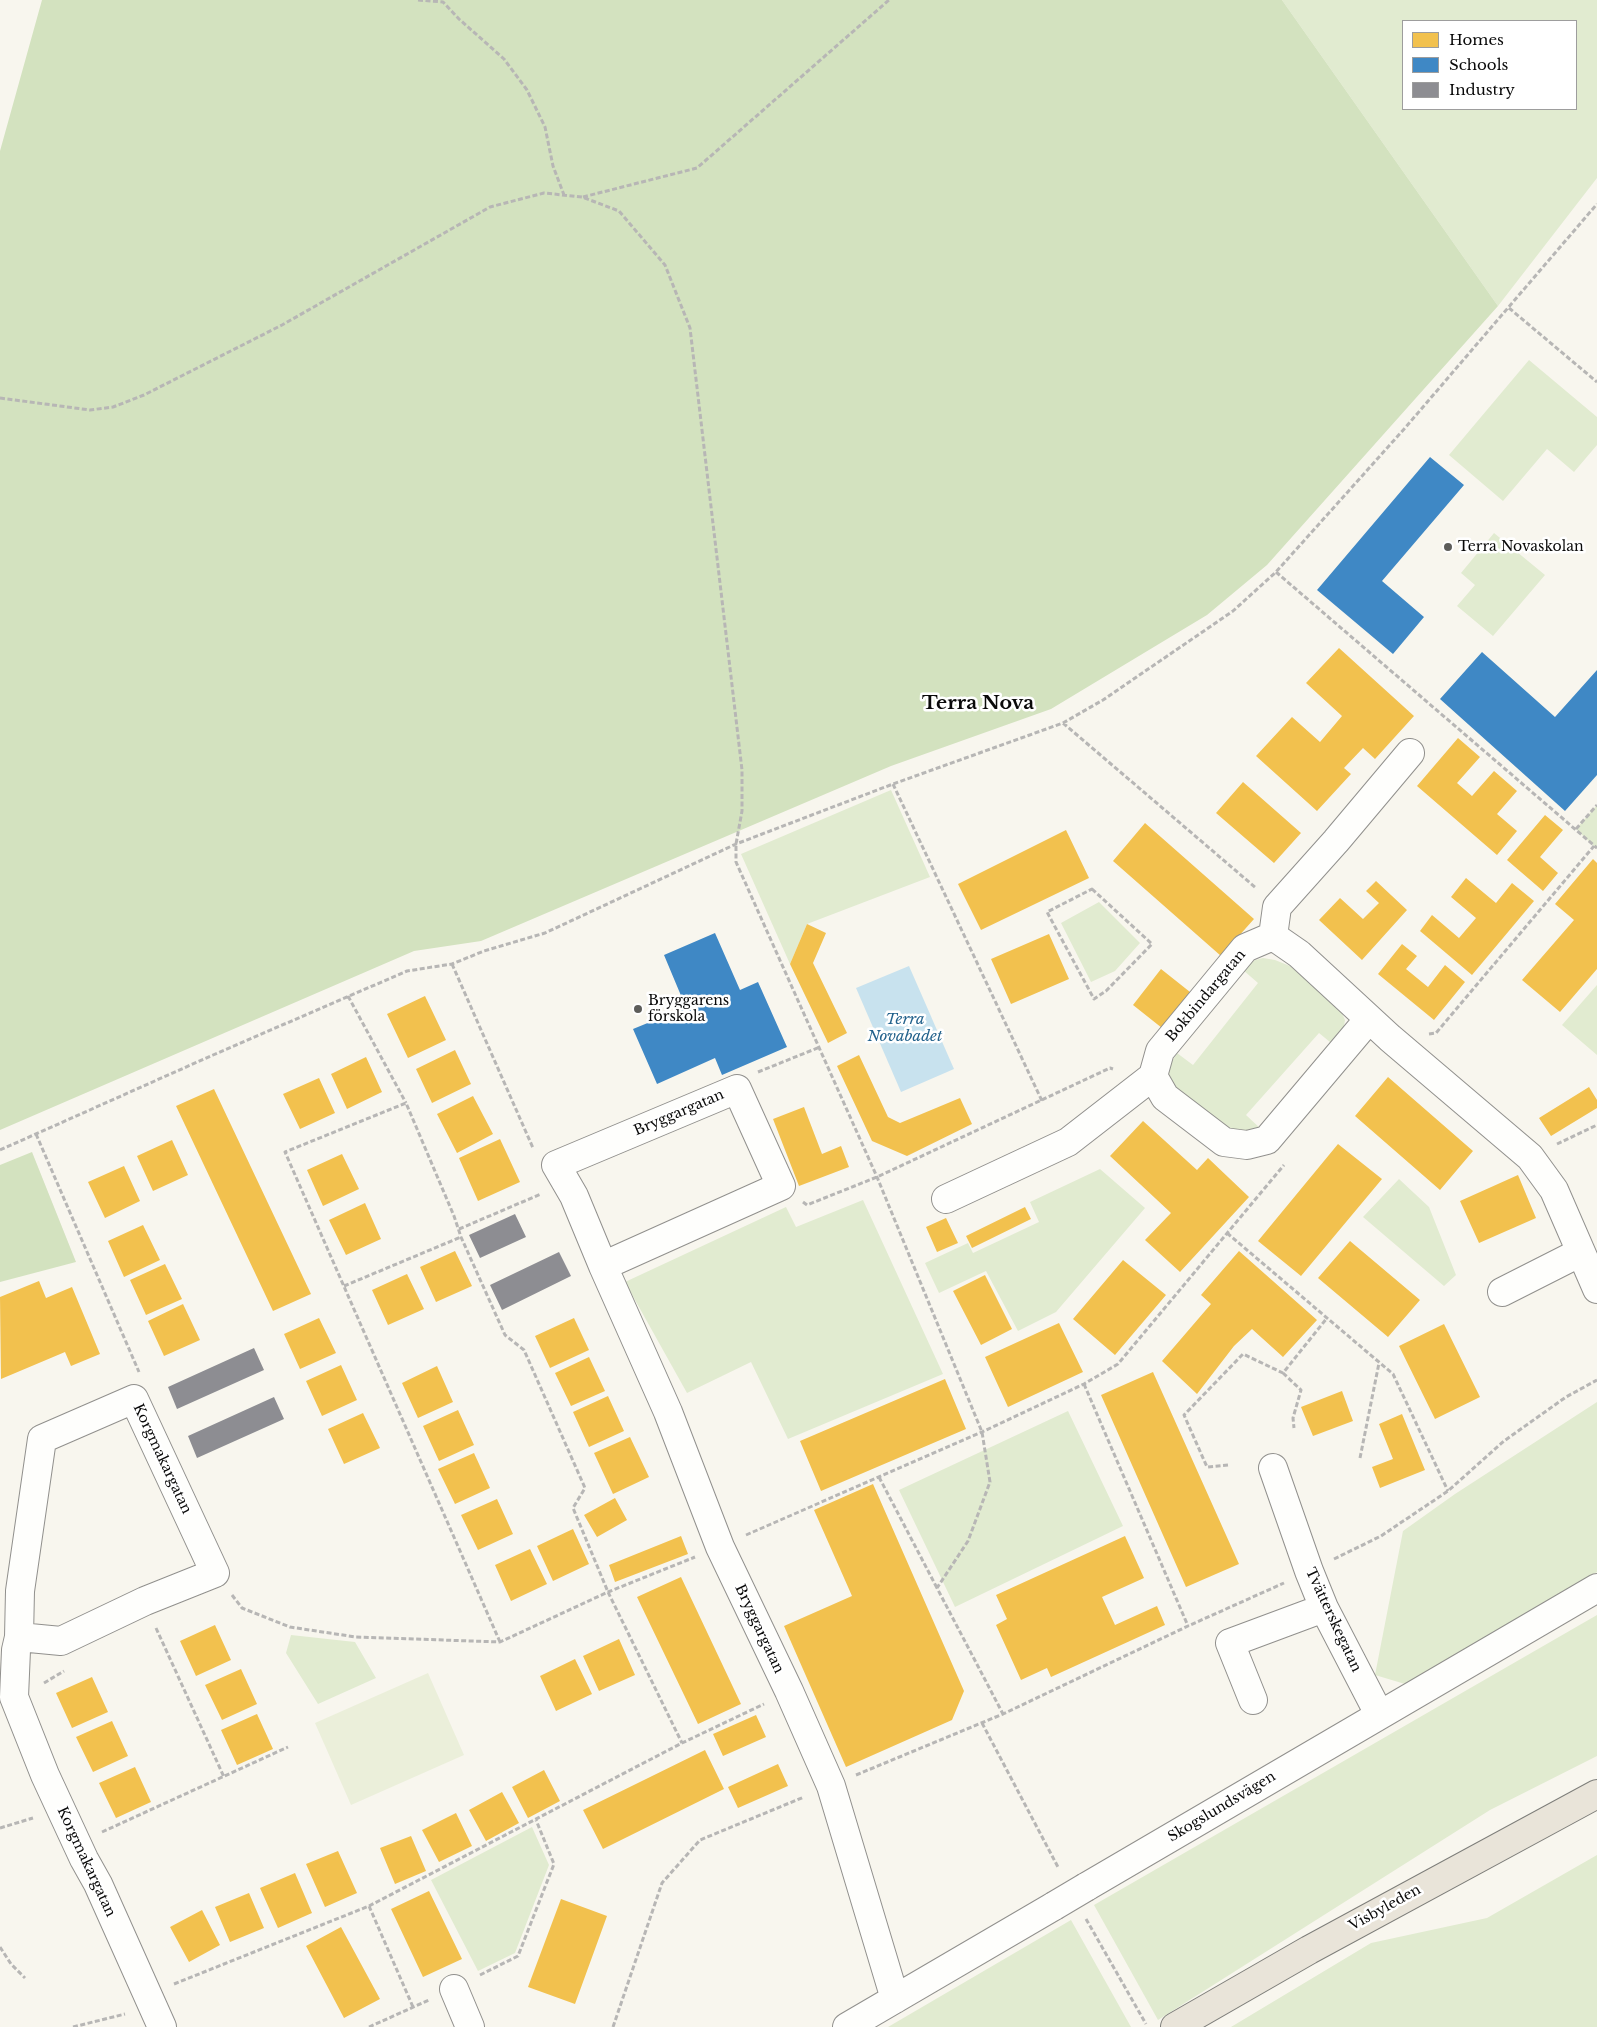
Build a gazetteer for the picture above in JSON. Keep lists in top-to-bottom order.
{
  "streets": {
    "main road": ["Visbyleden"],
    "street": [
      "Bokbindargatan",
      "Bryggargatan",
      "Korgmakargatan",
      "Tvätterskegatan",
      "Skogslundsvägen"
    ]
  },
  "crossings": [
    ["Bryggargatan", "Skogslundsvägen"],
    ["Tvätterskegatan", "Skogslundsvägen"]
  ],
  "districts": ["Terra Nova"],
  "water": ["Terra Novabadet"],
  "places": ["Terra Novaskolan", "Bryggarens förskola"],
  "legend": ["Homes", "Schools", "Industry"]
}
